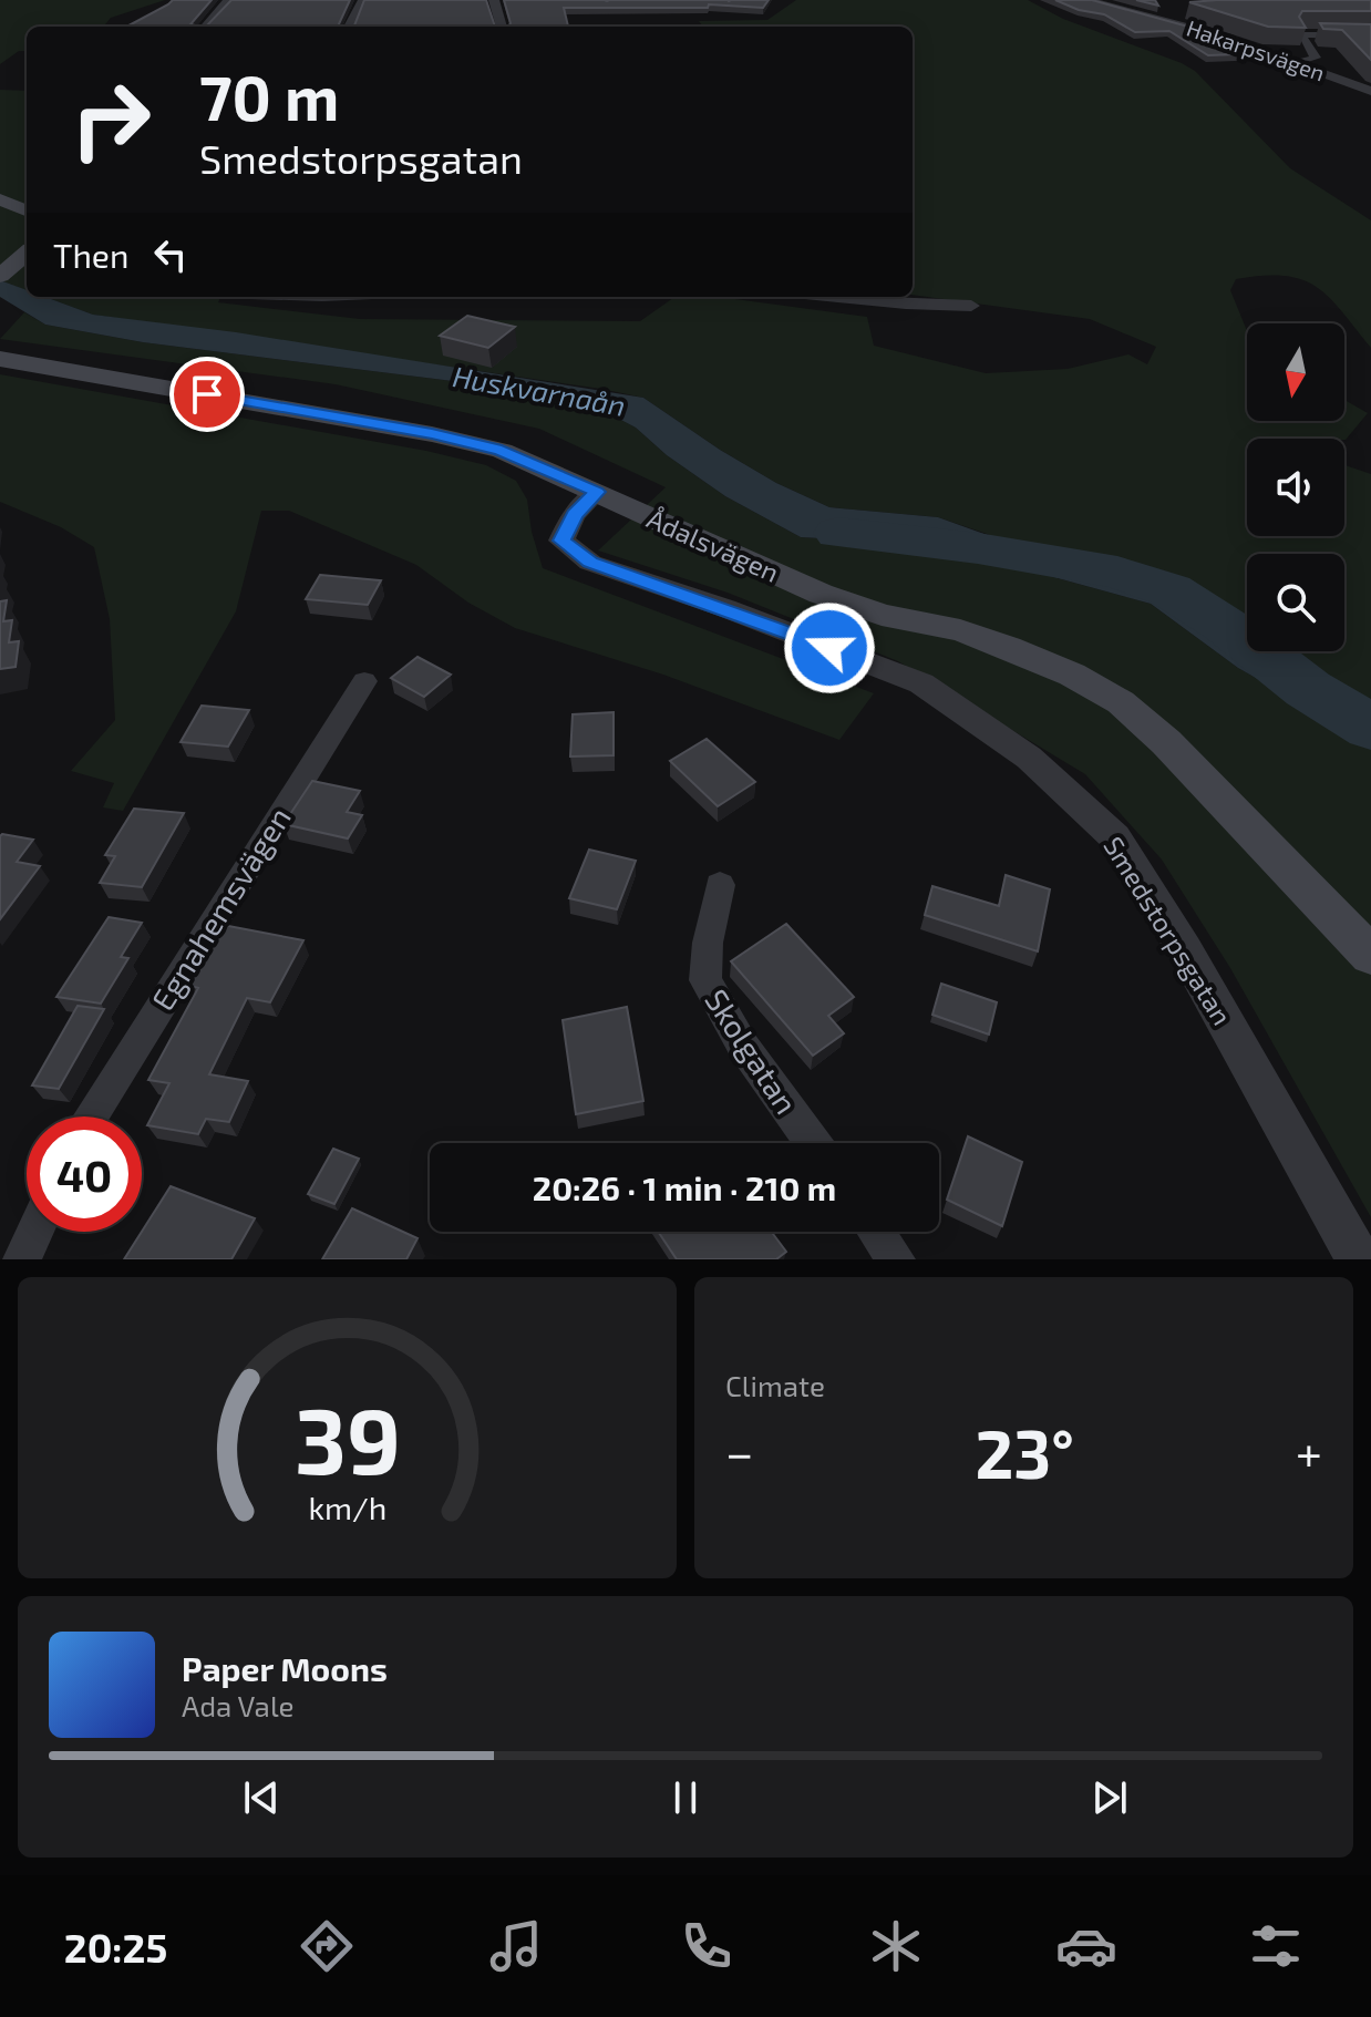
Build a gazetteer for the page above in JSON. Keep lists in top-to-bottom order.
{
  "streets": {
    "main road": ["Ådalsvägen"],
    "street": [
      "Hakarpsvägen",
      "Egnahemsvägen",
      "Smedstorpsgatan",
      "Skolgatan"
    ]
  },
  "crossings": [
    ["Ådalsvägen", "Smedstorpsgatan"]
  ],
  "water": ["Huskvarnaån"],
  "north": "bottom",
  "page": {
    "turn": ["70 m", "Smedstorpsgatan"],
    "then": "Then",
    "limit": "40",
    "trip": "20:26 · 1 min · 210 m",
    "tile": "Climate",
    "heat": ["−", "23°", "+"],
    "song": ["Paper Moons", "Ada Vale"],
    "tabs": "20:25",
    "gauge": ["39", "km/h"]
  }
}
